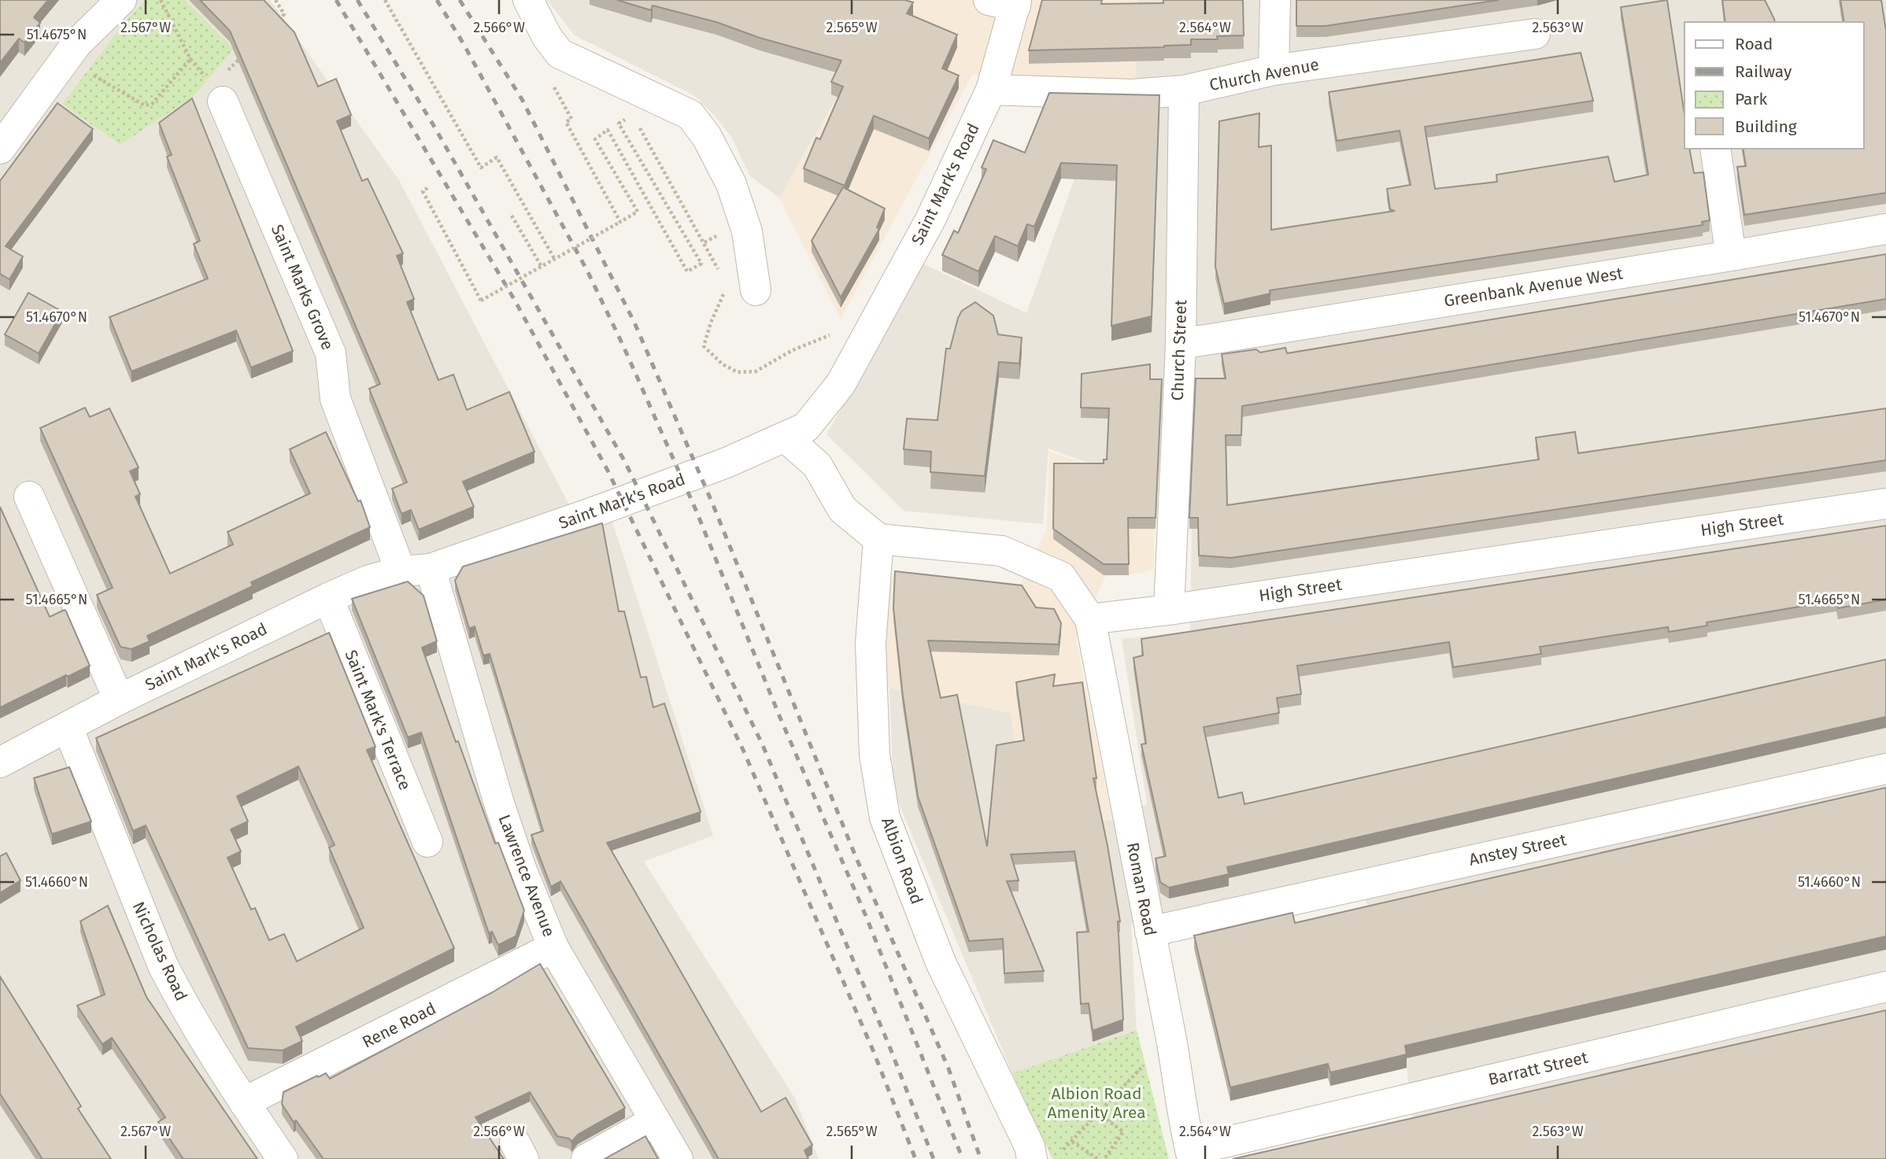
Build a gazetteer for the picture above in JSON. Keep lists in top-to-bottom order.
{
  "streets": {
    "street": [
      "Church Avenue",
      "Saint Mark's Road",
      "Saint Marks Grove",
      "Greenbank Avenue West",
      "Church Street",
      "High Street",
      "Saint Mark's Terrace",
      "Anstey Street",
      "Albion Road",
      "Lawrence Avenue",
      "Roman Road",
      "Nicholas Road",
      "Rene Road",
      "Barratt Street"
    ]
  },
  "crossings": [
    ["Church Avenue", "Saint Mark's Road"],
    ["Church Avenue", "Church Street"],
    ["Saint Mark's Road", "Saint Marks Grove"],
    ["Saint Mark's Road", "Saint Mark's Terrace"],
    ["Saint Mark's Road", "Lawrence Avenue"],
    ["Saint Mark's Road", "Nicholas Road"],
    ["Greenbank Avenue West", "Church Street"],
    ["Church Street", "High Street"],
    ["High Street", "Roman Road"],
    ["Anstey Street", "Roman Road"],
    ["Lawrence Avenue", "Rene Road"],
    ["Roman Road", "Barratt Street"],
    ["Nicholas Road", "Rene Road"]
  ],
  "parks": ["Albion Road Amenity Area"],
  "legend": [
    "Road",
    "Railway",
    "Park",
    "Building"
  ],
  "coordinates": [
    "2.567°W",
    "2.566°W",
    "2.565°W",
    "2.564°W",
    "2.563°W",
    "51.4675°N",
    "51.4670°N",
    "51.4665°N",
    "51.4660°N"
  ]
}
